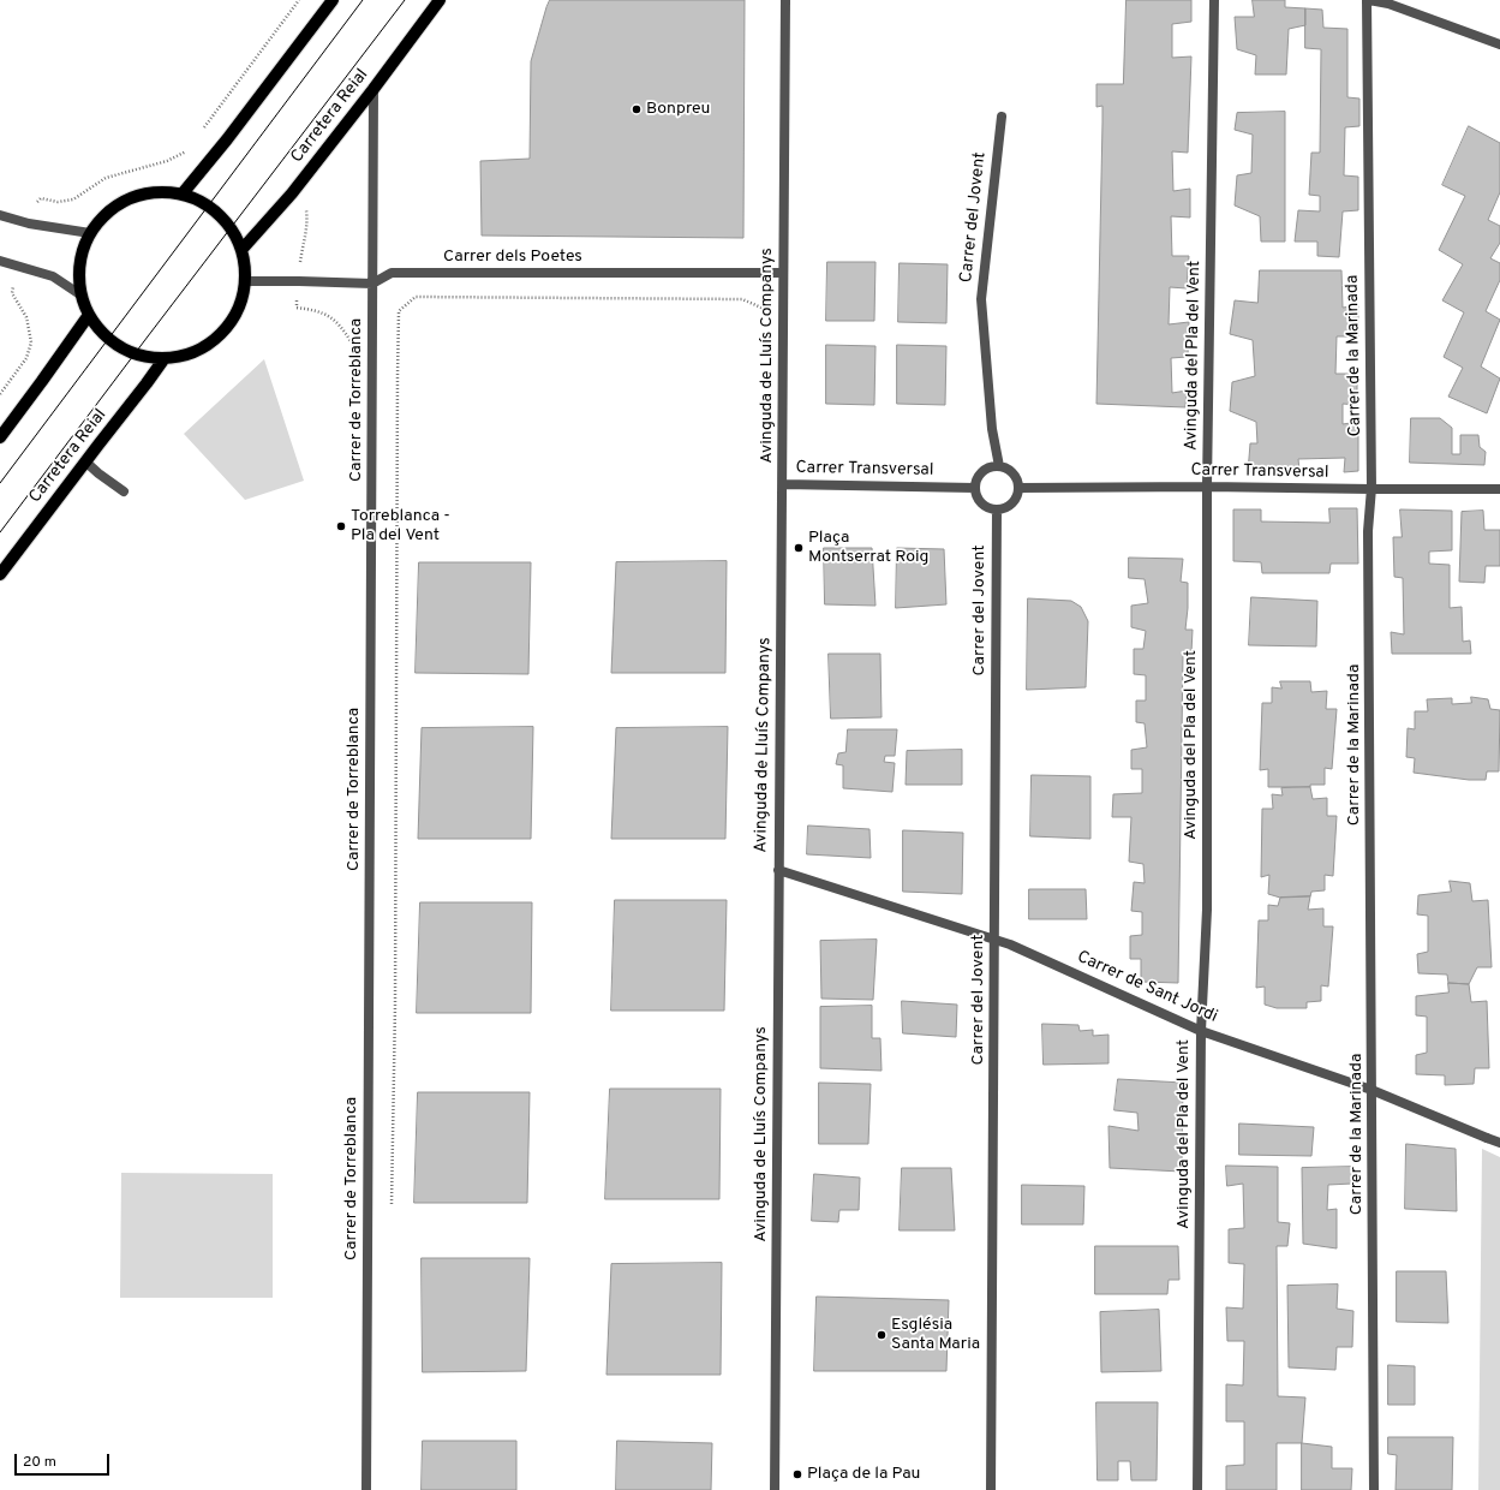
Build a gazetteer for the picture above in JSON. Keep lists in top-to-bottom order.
{
  "streets": {
    "main road": ["Carretera Reial"],
    "street": [
      "Carrer del Jovent",
      "Carrer dels Poetes",
      "Avinguda de Lluís Companys",
      "Avinguda del Pla del Vent",
      "Carrer de la Marinada",
      "Carrer de Torreblanca",
      "Carrer Transversal",
      "Carrer de Sant Jordi"
    ]
  },
  "crossings": [
    ["Carretera Reial", "Carrer dels Poetes"],
    ["Carretera Reial", "Carrer de Torreblanca"],
    ["Carrer del Jovent", "Carrer Transversal"],
    ["Carrer del Jovent", "Carrer de Sant Jordi"],
    ["Carrer dels Poetes", "Avinguda de Lluís Companys"],
    ["Carrer dels Poetes", "Carrer de Torreblanca"],
    ["Avinguda de Lluís Companys", "Carrer Transversal"],
    ["Avinguda de Lluís Companys", "Carrer de Sant Jordi"],
    ["Avinguda del Pla del Vent", "Carrer Transversal"],
    ["Avinguda del Pla del Vent", "Carrer de Sant Jordi"],
    ["Carrer de la Marinada", "Carrer Transversal"],
    ["Carrer de la Marinada", "Carrer de Sant Jordi"]
  ],
  "places": [
    "Bonpreu",
    "Torreblanca - Pla del Vent",
    "Plaça Montserrat Roig",
    "Església Santa Maria",
    "Plaça de la Pau"
  ],
  "scale_bar": "20 m"
}
